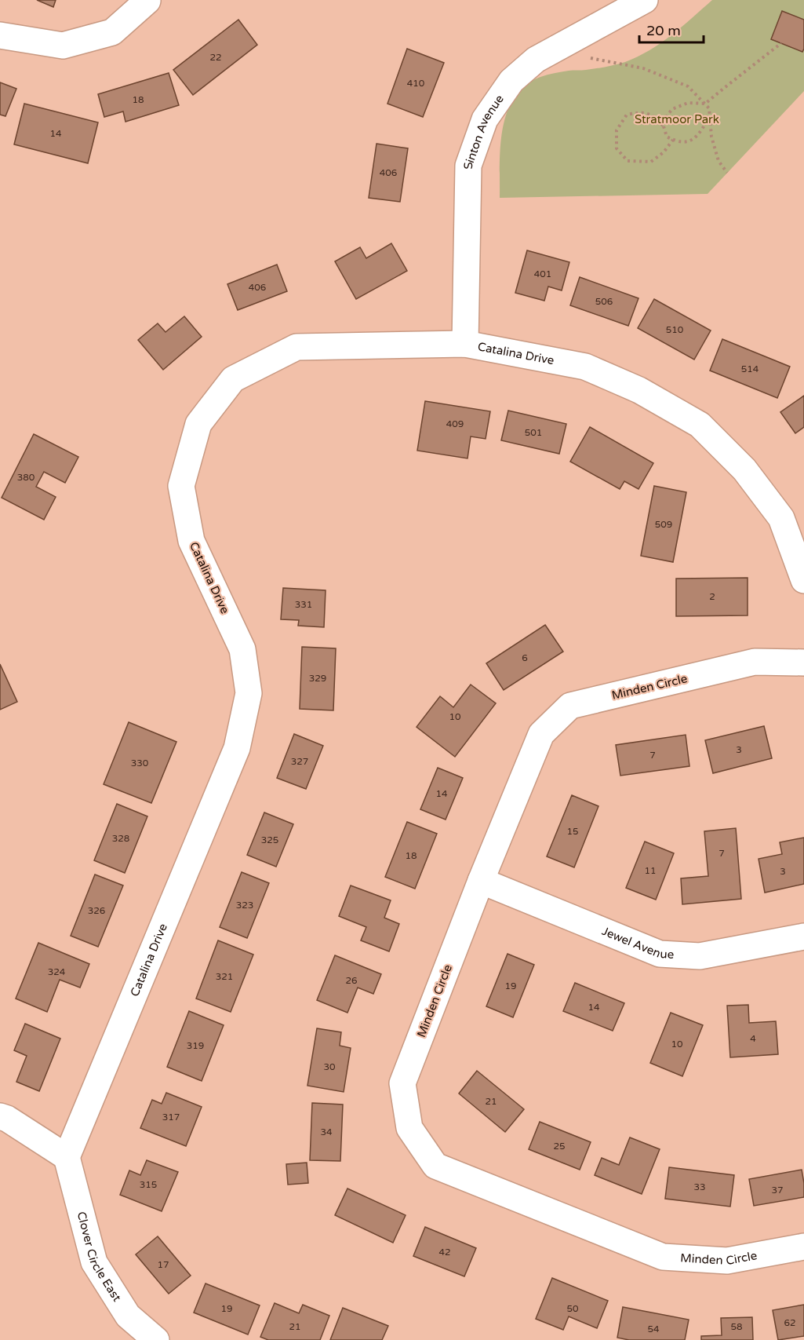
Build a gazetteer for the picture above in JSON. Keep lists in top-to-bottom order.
{
  "streets": {
    "street": [
      "Sinton Avenue",
      "Catalina Drive",
      "Minden Circle",
      "Jewel Avenue",
      "Clover Circle East"
    ]
  },
  "crossings": [
    ["Sinton Avenue", "Catalina Drive"],
    ["Catalina Drive", "Clover Circle East"],
    ["Minden Circle", "Jewel Avenue"]
  ],
  "parks": ["Stratmoor Park"],
  "house_numbers": [
    "22",
    "410",
    "18",
    "14",
    "406",
    "401",
    "406",
    "506",
    "510",
    "514",
    "409",
    "501",
    "380",
    "509",
    "2",
    "331",
    "6",
    "329",
    "10",
    "3",
    "7",
    "327",
    "330",
    "14",
    "15",
    "328",
    "325",
    "7",
    "18",
    "11",
    "3",
    "323",
    "326",
    "324",
    "321",
    "26",
    "19",
    "14",
    "4",
    "10",
    "319",
    "30",
    "21",
    "317",
    "34",
    "25",
    "315",
    "33",
    "37",
    "42",
    "17",
    "19",
    "50",
    "62",
    "21",
    "58",
    "54"
  ],
  "scale_bar": "20 m"
}
